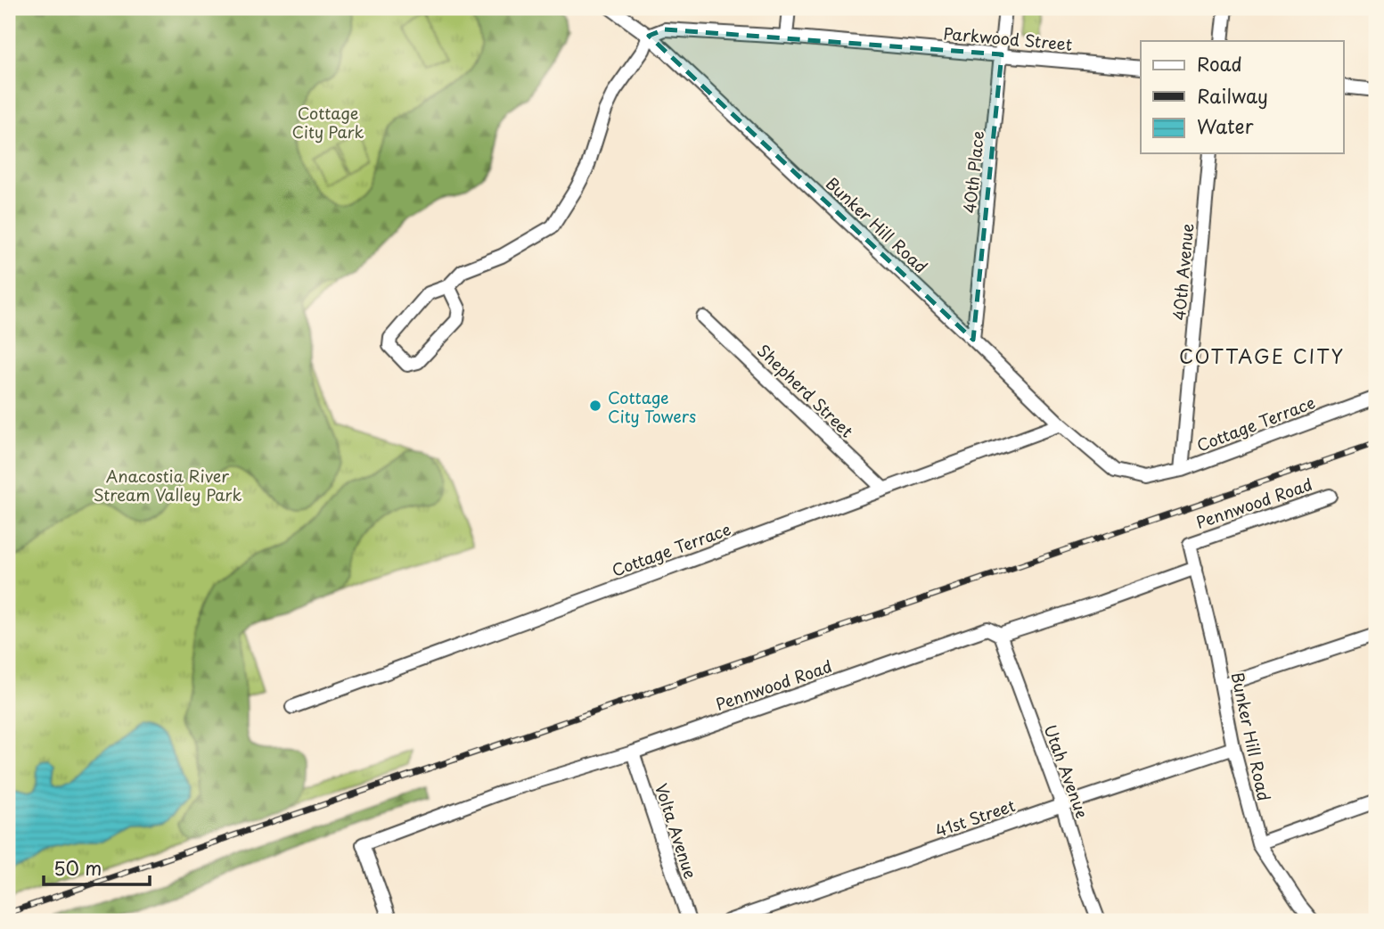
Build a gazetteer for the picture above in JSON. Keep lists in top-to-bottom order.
{
  "streets": {
    "street": [
      "Parkwood Street",
      "40th Place",
      "Bunker Hill Road",
      "40th Avenue",
      "Shepherd Street",
      "Cottage Terrace",
      "Pennwood Road",
      "Utah Avenue",
      "41st Street",
      "Volta Avenue"
    ]
  },
  "crossings": [
    ["Parkwood Street", "40th Place"],
    ["Parkwood Street", "Bunker Hill Road"],
    ["40th Place", "Bunker Hill Road"],
    ["Bunker Hill Road", "Cottage Terrace"],
    ["Bunker Hill Road", "Pennwood Road"],
    ["Bunker Hill Road", "41st Street"],
    ["40th Avenue", "Cottage Terrace"],
    ["Shepherd Street", "Cottage Terrace"],
    ["Pennwood Road", "Utah Avenue"],
    ["Pennwood Road", "Volta Avenue"],
    ["Utah Avenue", "41st Street"]
  ],
  "districts": ["COTTAGE CITY"],
  "parks": ["Cottage City Park", "Anacostia River Stream Valley Park"],
  "places": ["Cottage City Towers"],
  "legend": ["Road", "Railway", "Water"],
  "scale_bar": "50 m"
}
